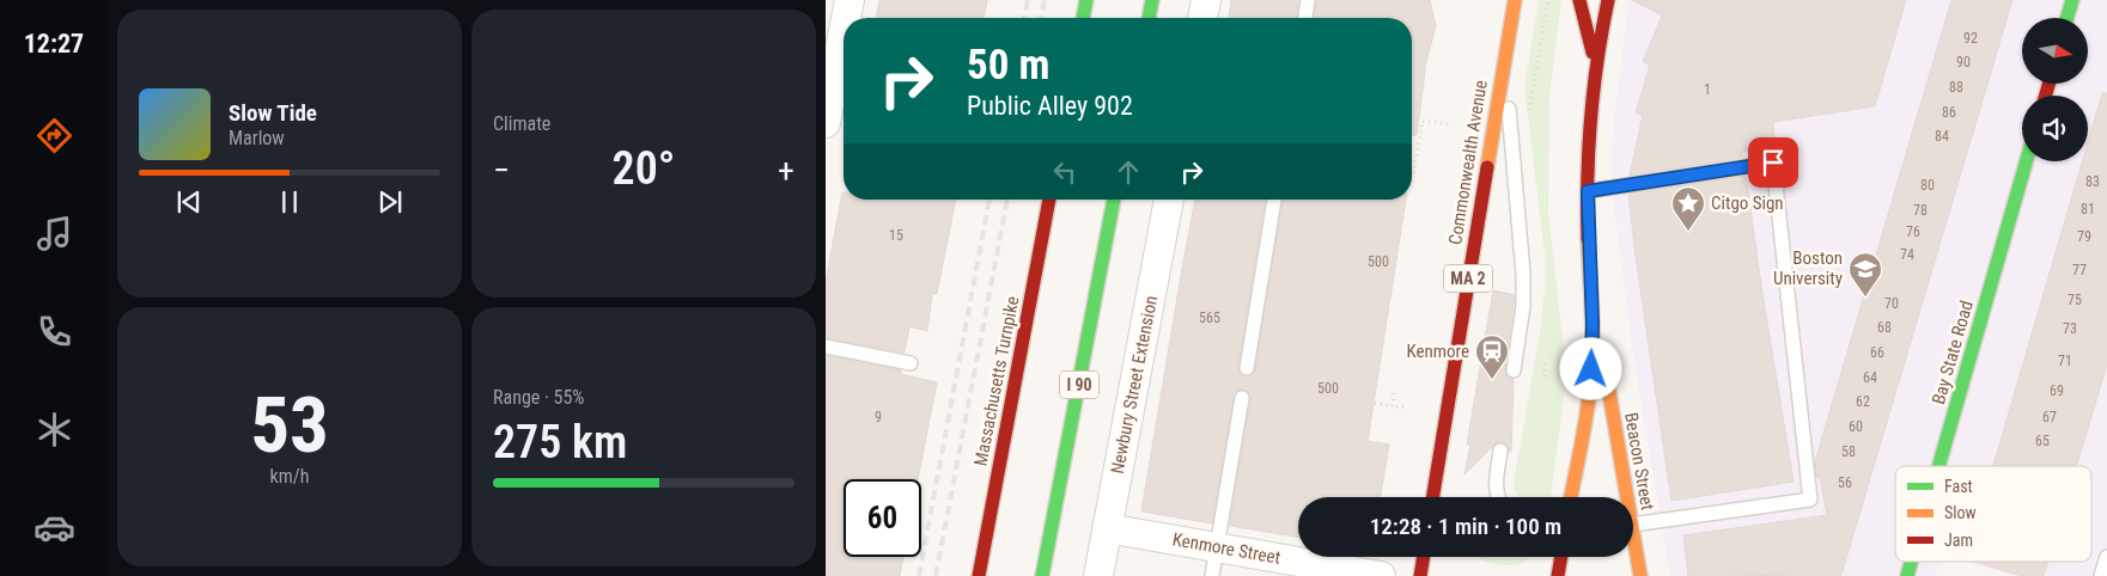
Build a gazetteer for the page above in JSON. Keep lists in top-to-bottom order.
{
  "streets": {
    "main road": [
      "Commonwealth Avenue",
      "MA 2",
      "Bay State Road",
      "Massachusetts Turnpike",
      "I 90",
      "Beacon Street"
    ],
    "street": ["Newbury Street Extension", "Kenmore Street"]
  },
  "crossings": [
    ["Newbury Street Extension", "Kenmore Street"]
  ],
  "places": {
    "place": ["Citgo Sign"],
    "school or university": ["Boston University"],
    "station": ["Kenmore"]
  },
  "house_numbers": [
    "92",
    "90",
    "88",
    "1",
    "86",
    "84",
    "83",
    "80",
    "81",
    "78",
    "76",
    "15",
    "79",
    "74",
    "500",
    "77",
    "75",
    "70",
    "565",
    "68",
    "73",
    "66",
    "71",
    "64",
    "500",
    "69",
    "62",
    "9",
    "67",
    "60",
    "65",
    "58",
    "56"
  ],
  "legend": ["Fast", "Slow", "Jam"],
  "north": "right",
  "page": {
    "tabs": "12:27",
    "tile": [
      "Climate",
      ["53", "km/h"],
      ["Range · 55%", "275 km"]
    ],
    "turn": ["50 m", "Public Alley 902"],
    "song": ["Slow Tide", "Marlow"],
    "heat": ["−", "20°", "+"],
    "limit": "60",
    "trip": "12:28 · 1 min · 100 m"
  }
}
